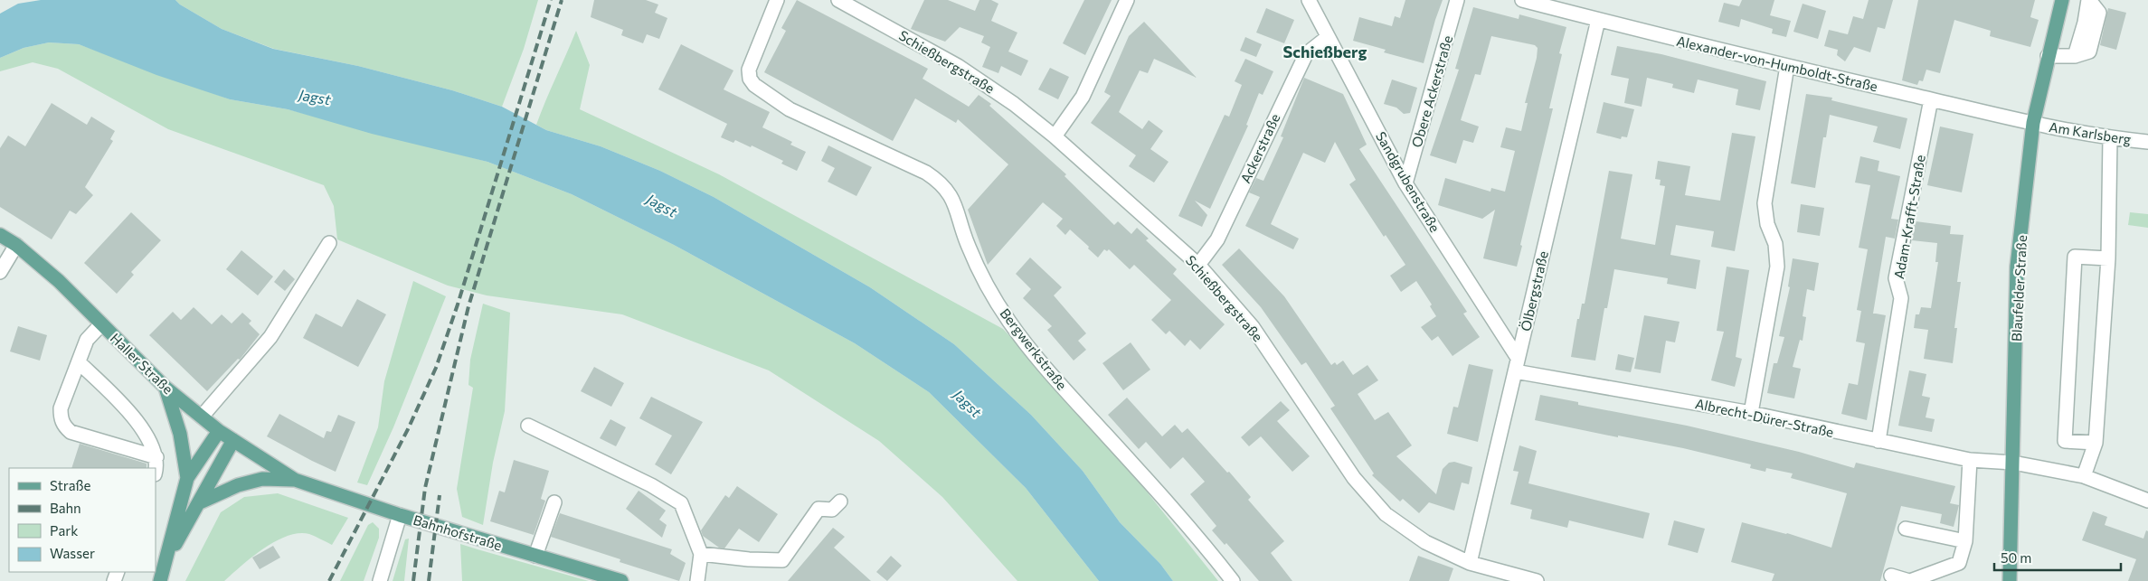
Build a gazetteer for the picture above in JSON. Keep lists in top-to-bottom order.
{
  "streets": {
    "main road": ["Blaufelder Straße", "Haller Straße", "Bahnhofstraße"],
    "street": [
      "Schießbergstraße",
      "Alexander-von-Humboldt-Straße",
      "Obere Ackerstraße",
      "Am Karlsberg",
      "Ackerstraße",
      "Sandgrubenstraße",
      "Adam-Krafft-Straße",
      "Ölbergstraße",
      "Bergwerkstraße",
      "Albrecht-Dürer-Straße"
    ]
  },
  "crossings": [
    ["Schießbergstraße", "Ackerstraße"],
    ["Schießbergstraße", "Ölbergstraße"],
    ["Alexander-von-Humboldt-Straße", "Am Karlsberg"],
    ["Alexander-von-Humboldt-Straße", "Adam-Krafft-Straße"],
    ["Alexander-von-Humboldt-Straße", "Blaufelder Straße"],
    ["Alexander-von-Humboldt-Straße", "Ölbergstraße"],
    ["Obere Ackerstraße", "Sandgrubenstraße"],
    ["Am Karlsberg", "Blaufelder Straße"],
    ["Ackerstraße", "Sandgrubenstraße"],
    ["Sandgrubenstraße", "Ölbergstraße"],
    ["Sandgrubenstraße", "Albrecht-Dürer-Straße"],
    ["Adam-Krafft-Straße", "Albrecht-Dürer-Straße"],
    ["Blaufelder Straße", "Albrecht-Dürer-Straße"],
    ["Ölbergstraße", "Albrecht-Dürer-Straße"],
    ["Haller Straße", "Bahnhofstraße"]
  ],
  "districts": ["Schießberg"],
  "water": ["Jagst"],
  "legend": [
    "Straße",
    "Bahn",
    "Park",
    "Wasser"
  ],
  "scale_bar": "50 m"
}
